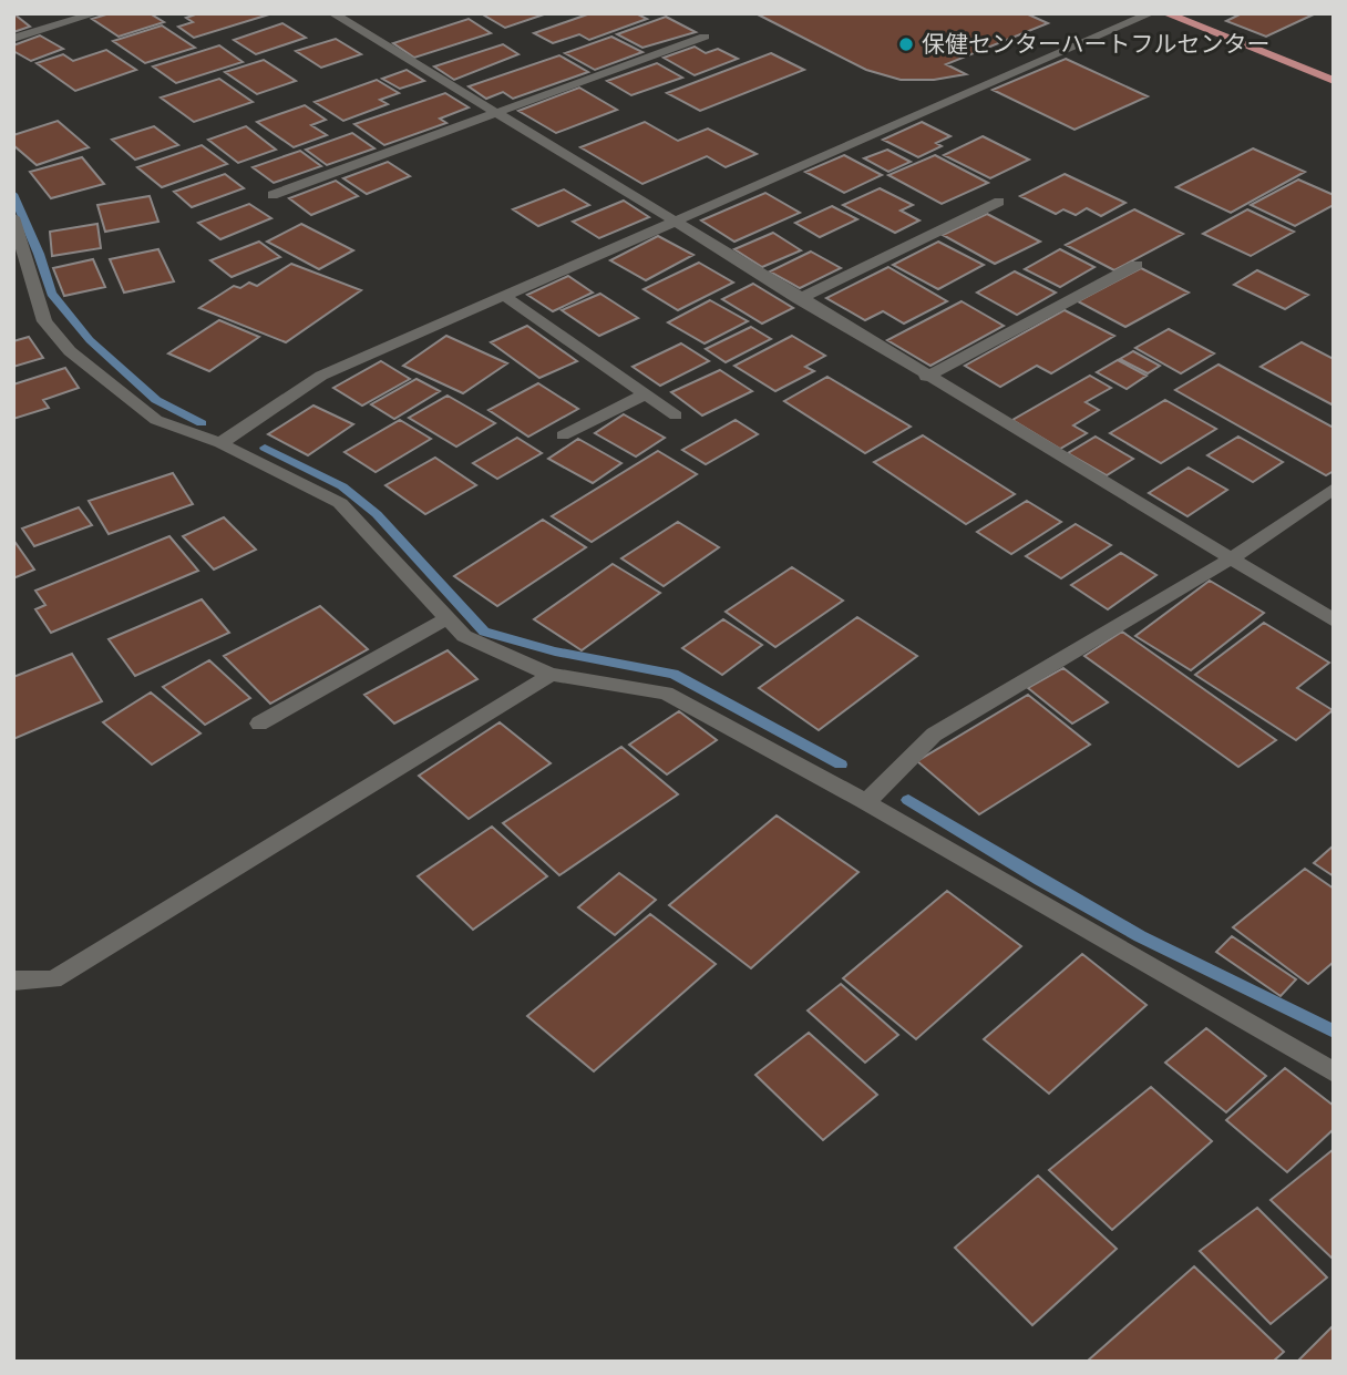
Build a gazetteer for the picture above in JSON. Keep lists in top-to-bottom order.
{
  "places": ["保健センターハートフルセンター"]
}
